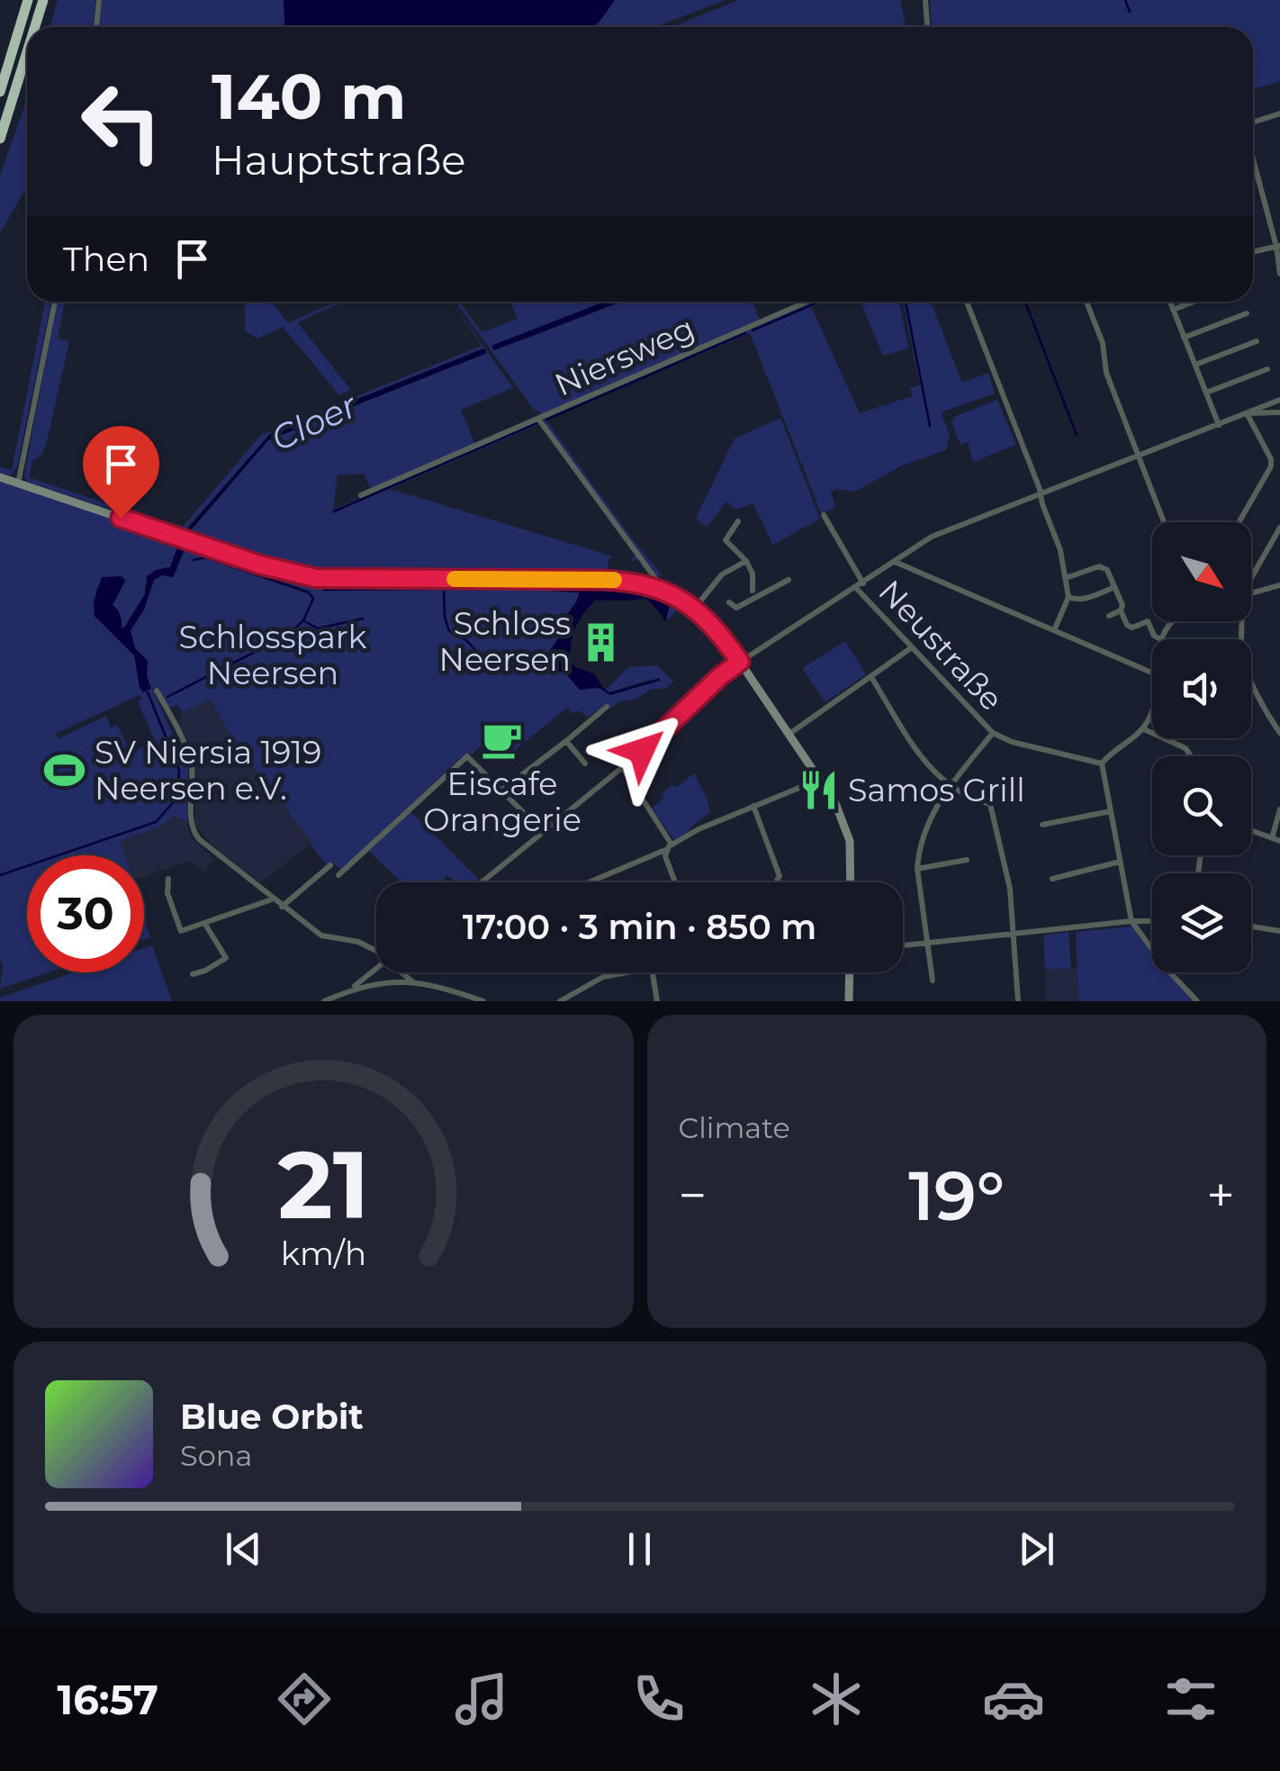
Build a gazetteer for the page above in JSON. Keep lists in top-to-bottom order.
{
  "streets": {
    "street": ["Niersweg", "Neustraße"]
  },
  "water": ["Cloer"],
  "parks": ["Schlosspark Neersen"],
  "places": {
    "building": ["Schloss Neersen"],
    "cafe": ["Eiscafe Orangerie"],
    "sports": ["SV Niersia 1919 Neersen e.V."],
    "restaurant": ["Samos Grill"]
  },
  "north": "bottom right",
  "page": {
    "turn": ["140 m", "Hauptstraße"],
    "then": "Then",
    "limit": "30",
    "trip": "17:00 · 3 min · 850 m",
    "tile": "Climate",
    "heat": ["−", "19°", "+"],
    "song": ["Blue Orbit", "Sona"],
    "tabs": "16:57",
    "gauge": ["21", "km/h"]
  }
}
